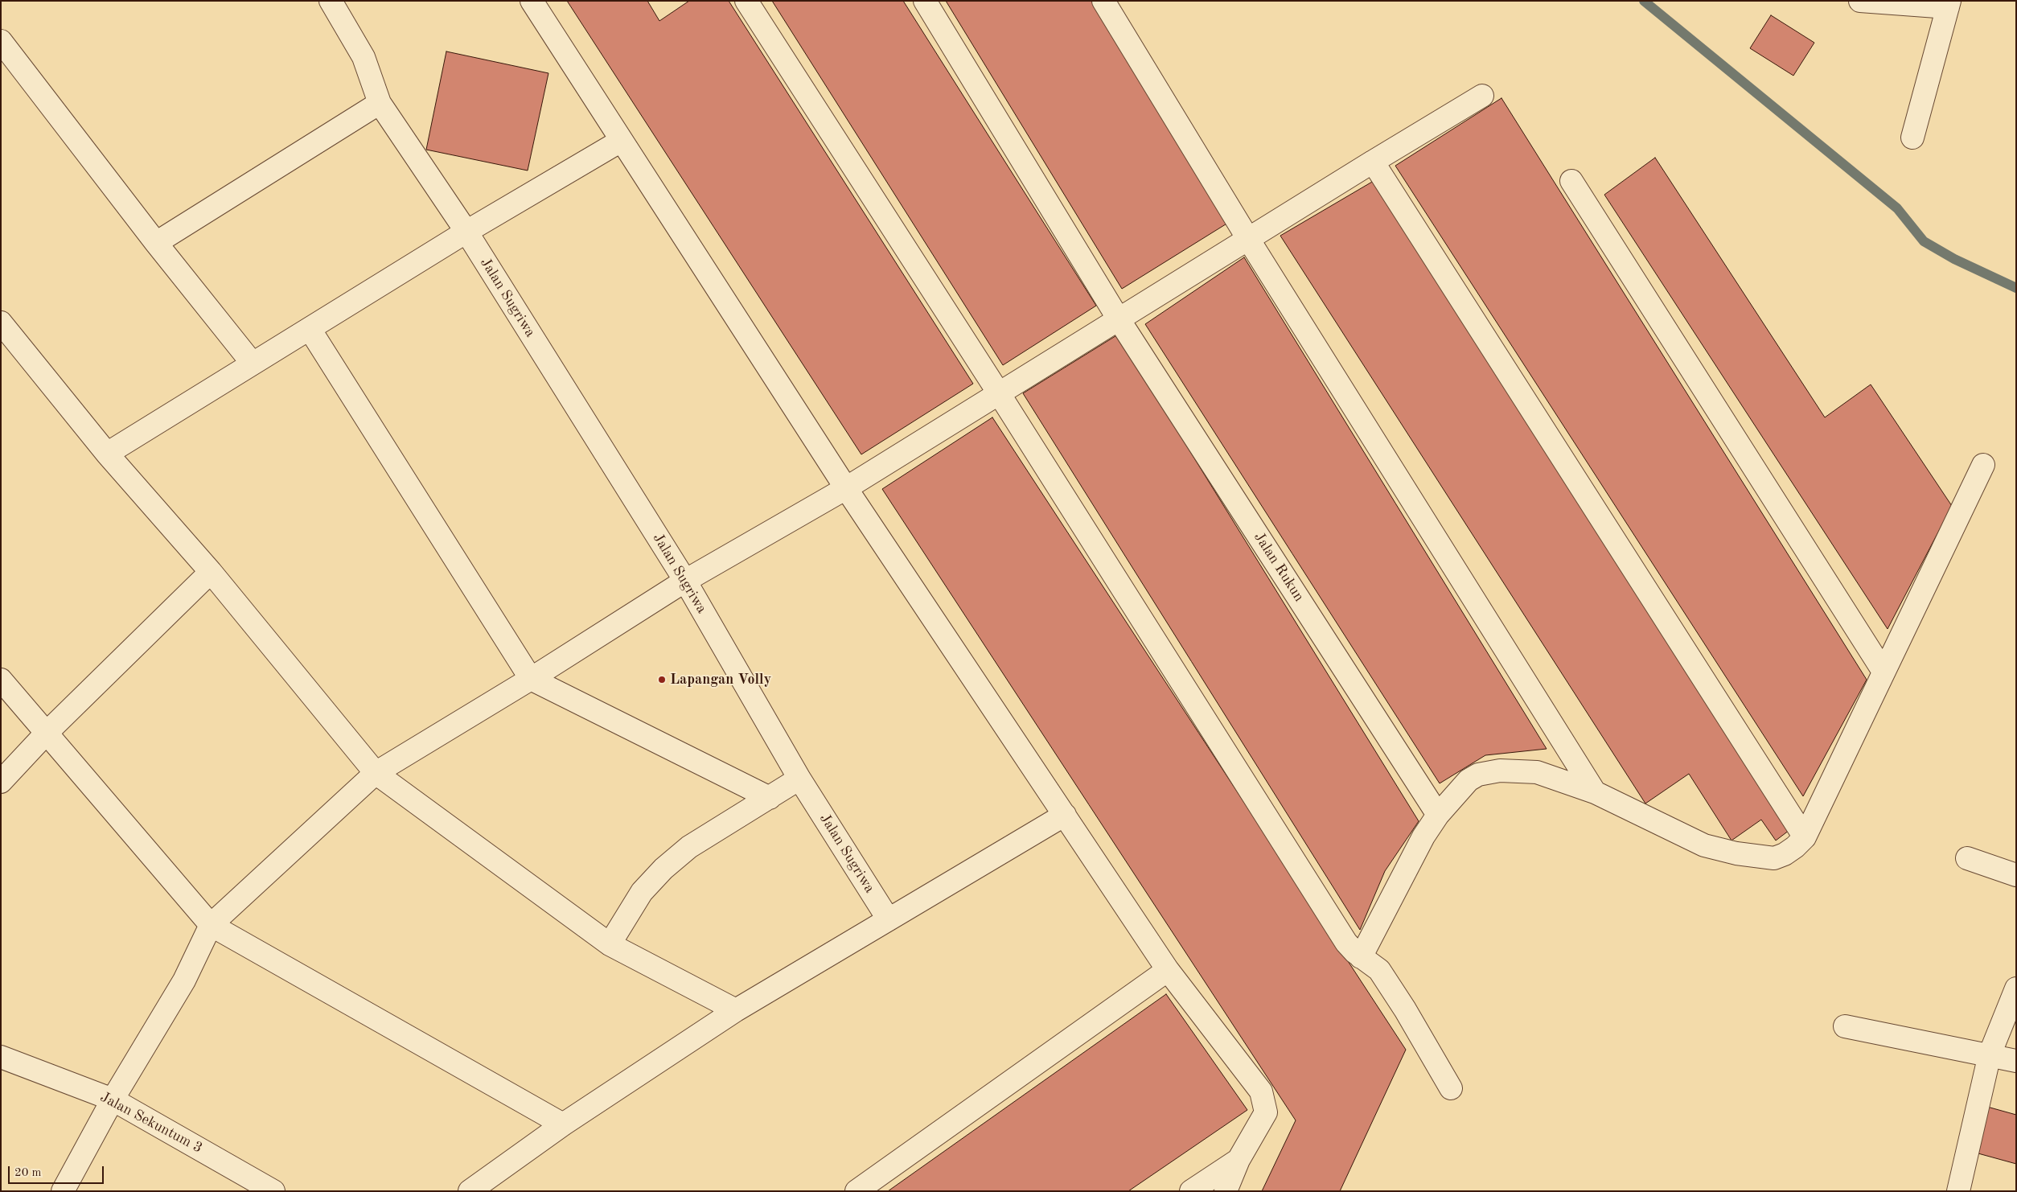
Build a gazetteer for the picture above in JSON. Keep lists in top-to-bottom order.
{
  "streets": {
    "street": ["Jalan Sugriwa", "Jalan Rukun", "Jalan Sekuntum 3"]
  },
  "places": ["Lapangan Volly"],
  "scale_bar": "20 m"
}
